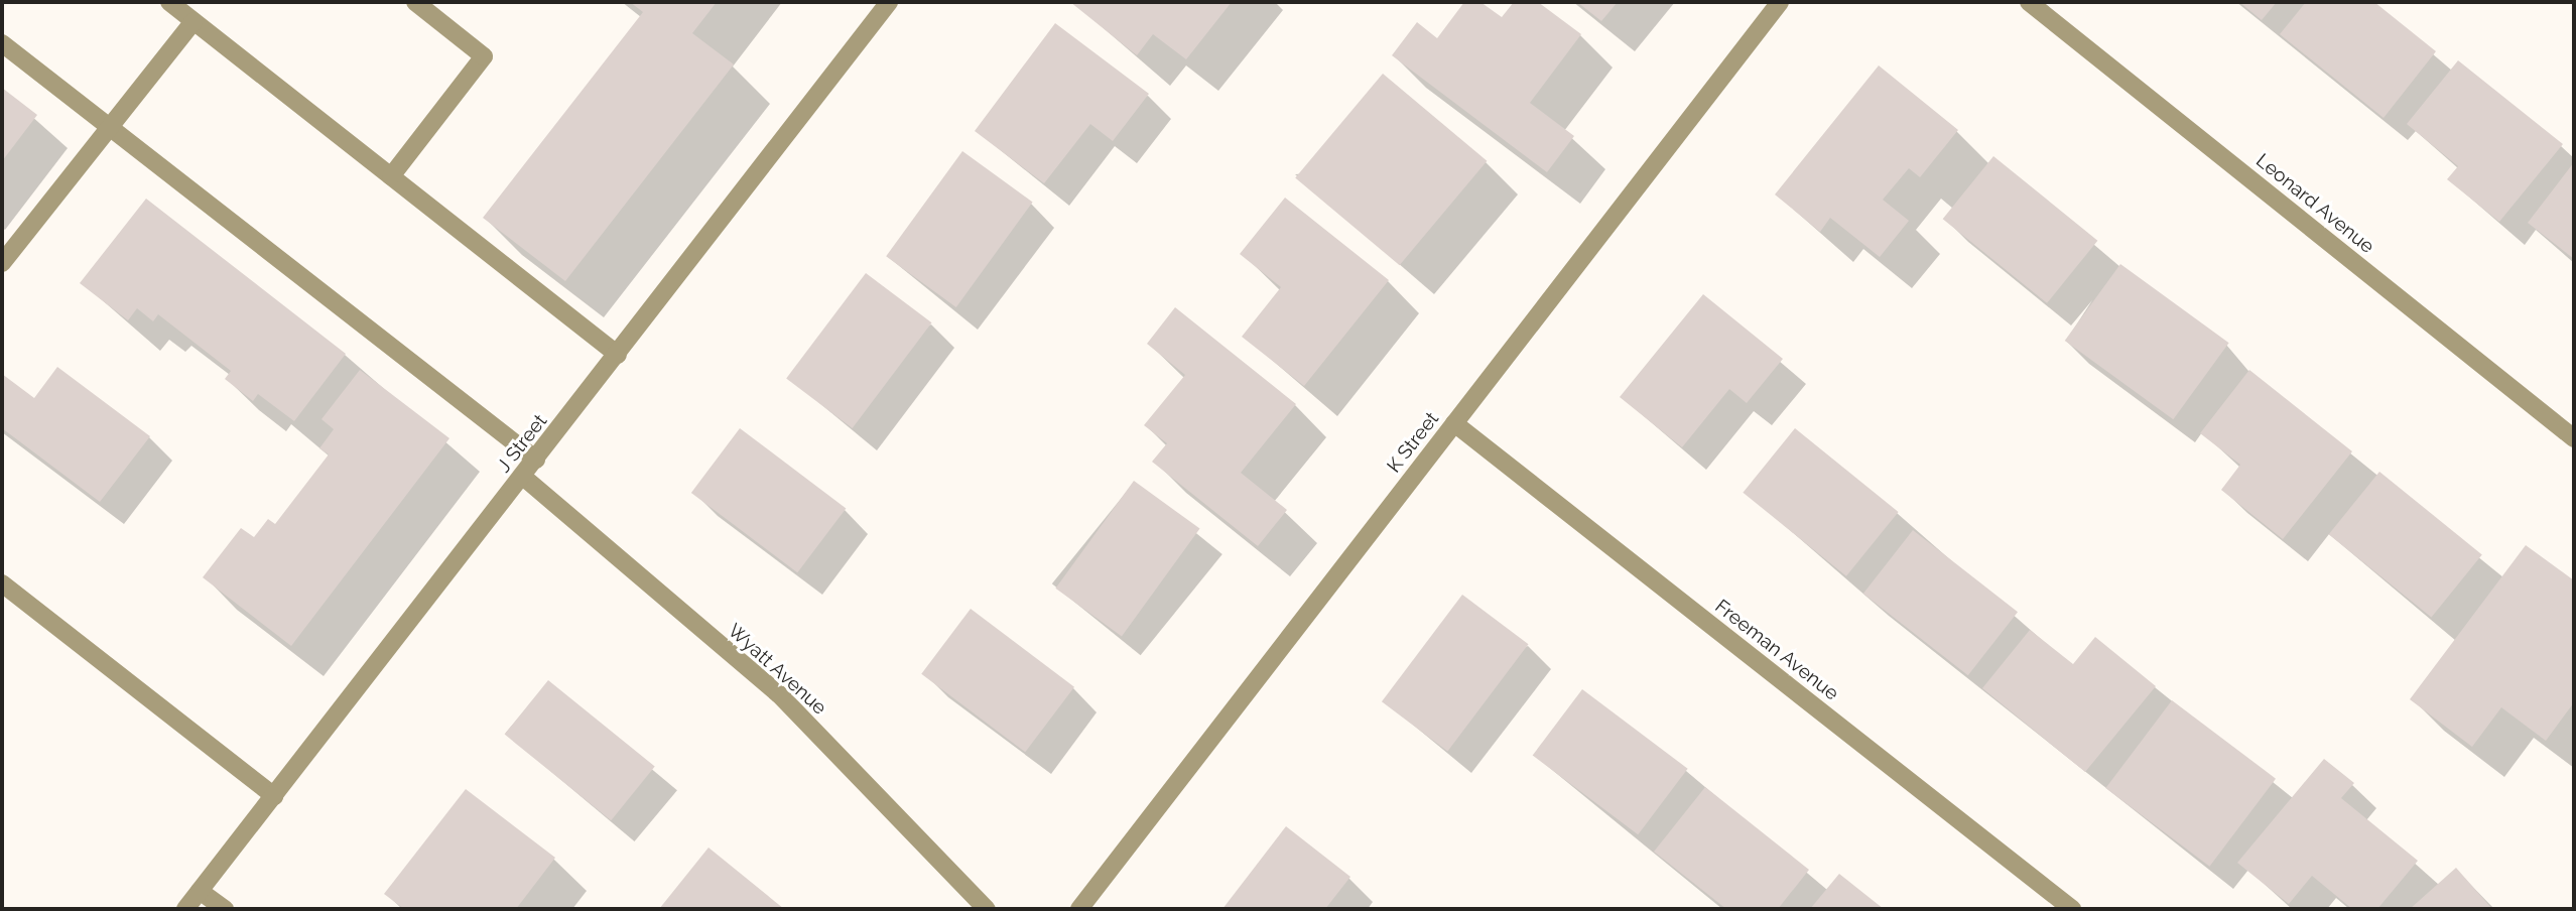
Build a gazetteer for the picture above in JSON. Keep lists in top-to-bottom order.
{
  "streets": {
    "street": [
      "Leonard Avenue",
      "K Street",
      "J Street",
      "Freeman Avenue",
      "Wyatt Avenue"
    ]
  },
  "crossings": [
    ["K Street", "Freeman Avenue"],
    ["J Street", "Wyatt Avenue"]
  ]
}
